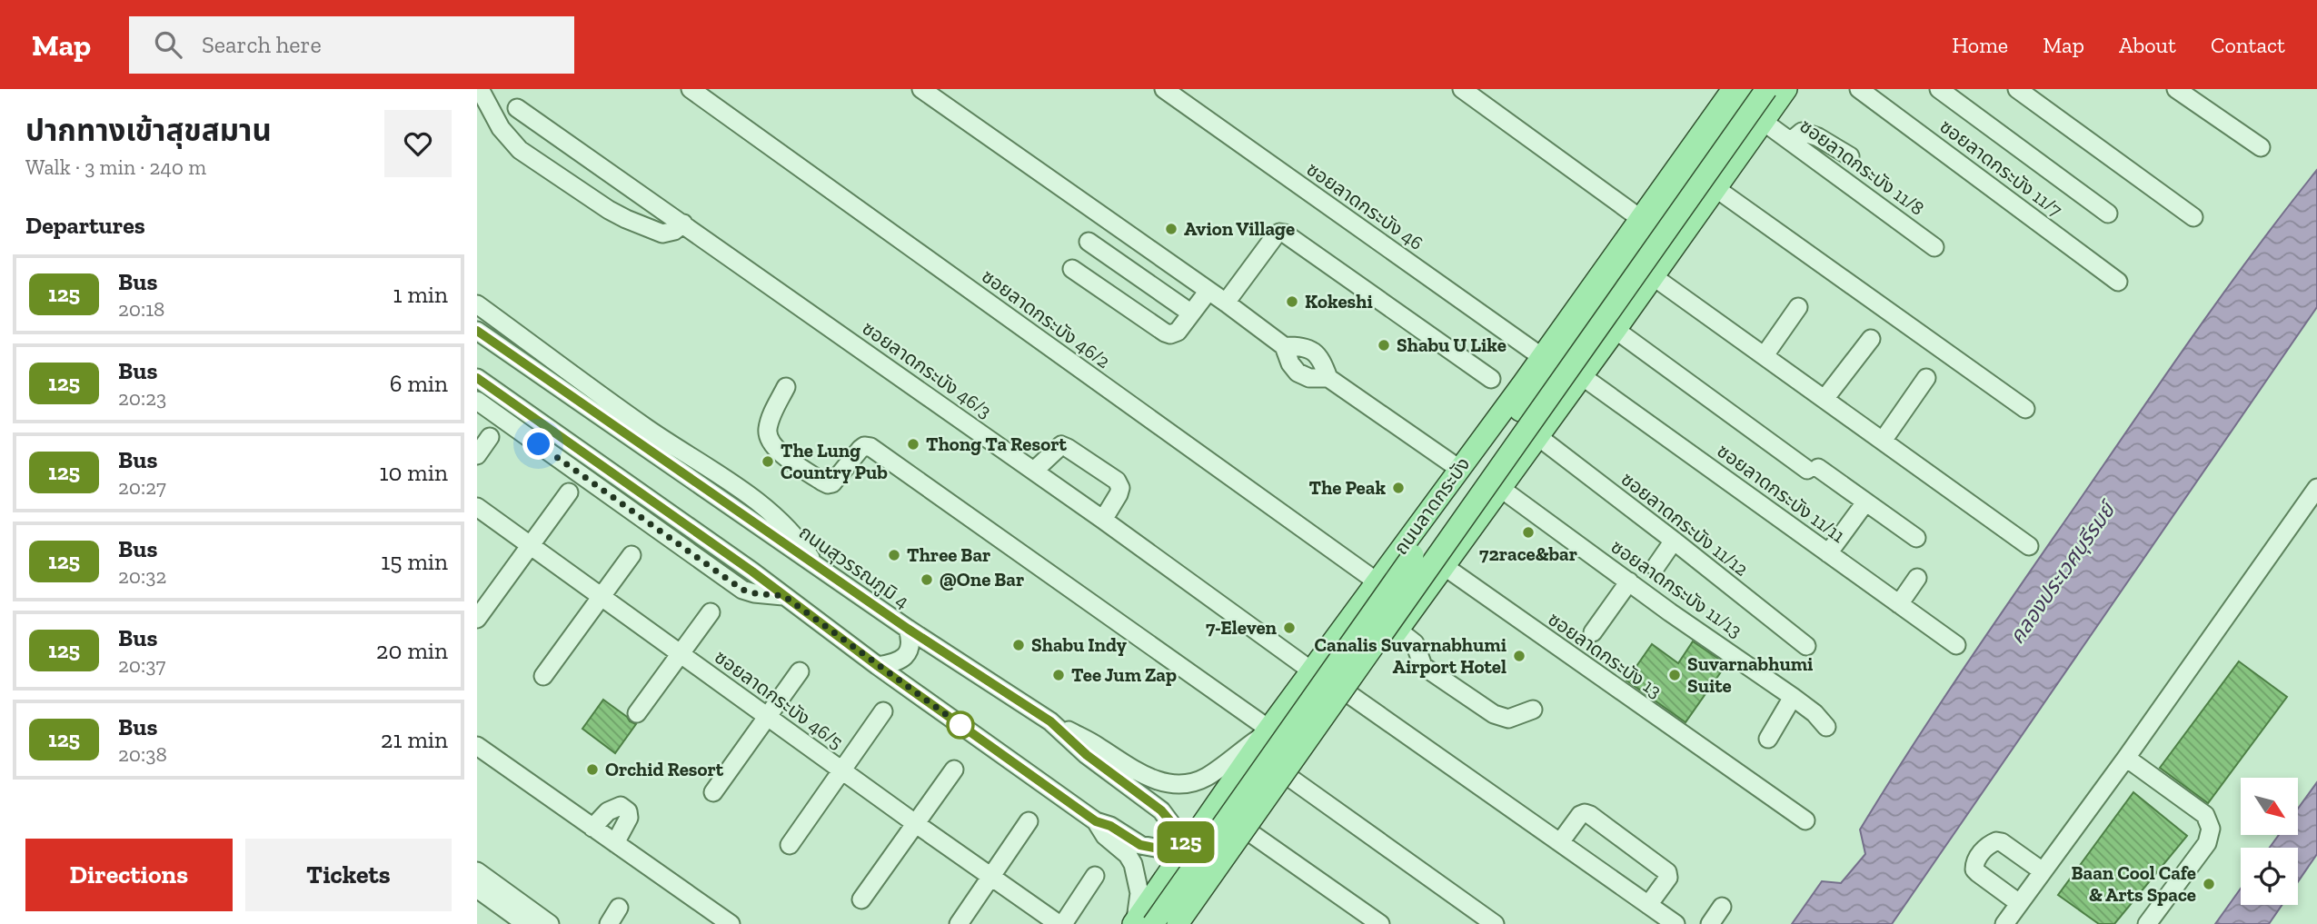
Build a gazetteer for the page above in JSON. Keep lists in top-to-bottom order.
{
  "streets": {
    "main road": ["ถนนลาดกระบัง"],
    "street": [
      "ซอยลาดกระบัง 11/8",
      "ซอยลาดกระบัง 11/7",
      "ซอยลาดกระบัง 46",
      "ซอยลาดกระบัง 46/2",
      "ซอยลาดกระบัง 46/3",
      "ซอยลาดกระบัง 11/11",
      "ซอยลาดกระบัง 11/12",
      "ถนนสุวรรณภูมิ 4",
      "ซอยลาดกระบัง 11/13",
      "ซอยลาดกระบัง 13",
      "ซอยลาดกระบัง 46/5"
    ]
  },
  "crossings": [
    ["ซอยลาดกระบัง 46", "ถนนลาดกระบัง"],
    ["ซอยลาดกระบัง 46/2", "ถนนลาดกระบัง"],
    ["ซอยลาดกระบัง 46/3", "ถนนลาดกระบัง"],
    ["ถนนลาดกระบัง", "ถนนสุวรรณภูมิ 4"]
  ],
  "water": ["คลองประเวศบุรีรมย์"],
  "places": [
    "Avion Village",
    "Kokeshi",
    "Shabu U Like",
    "Thong Ta Resort",
    "The Lung Country Pub",
    "The Peak",
    "72race&bar",
    "Three Bar",
    "@One Bar",
    "7-Eleven",
    "Shabu Indy",
    "Canalis Suvarnabhumi Airport Hotel",
    "Tee Jum Zap",
    "Suvarnabhumi Suite",
    "Orchid Resort",
    "Baan Cool Cafe & Arts Space"
  ],
  "lines": ["bus line 125"],
  "north": "bottom right",
  "page": {
    "header": "Map",
    "search": "Search here",
    "nav": [
      "Home",
      "Map",
      "About",
      "Contact"
    ],
    "heading": [
      ["ปากทางเข้าสุขสมาน", "Walk · 3 min · 240 m"],
      "Departures"
    ],
    "on_map": "125",
    "list": [
      {
        "mark": "125",
        "name": "Bus",
        "note": "20:18",
        "value": "1 min"
      },
      {
        "mark": "125",
        "name": "Bus",
        "note": "20:23",
        "value": "6 min"
      },
      {
        "mark": "125",
        "name": "Bus",
        "note": "20:27",
        "value": "10 min"
      },
      {
        "mark": "125",
        "name": "Bus",
        "note": "20:32",
        "value": "15 min"
      },
      {
        "mark": "125",
        "name": "Bus",
        "note": "20:37",
        "value": "20 min"
      },
      {
        "mark": "125",
        "name": "Bus",
        "note": "20:38",
        "value": "21 min"
      }
    ],
    "buttons": ["Directions", "Tickets"]
  }
}
